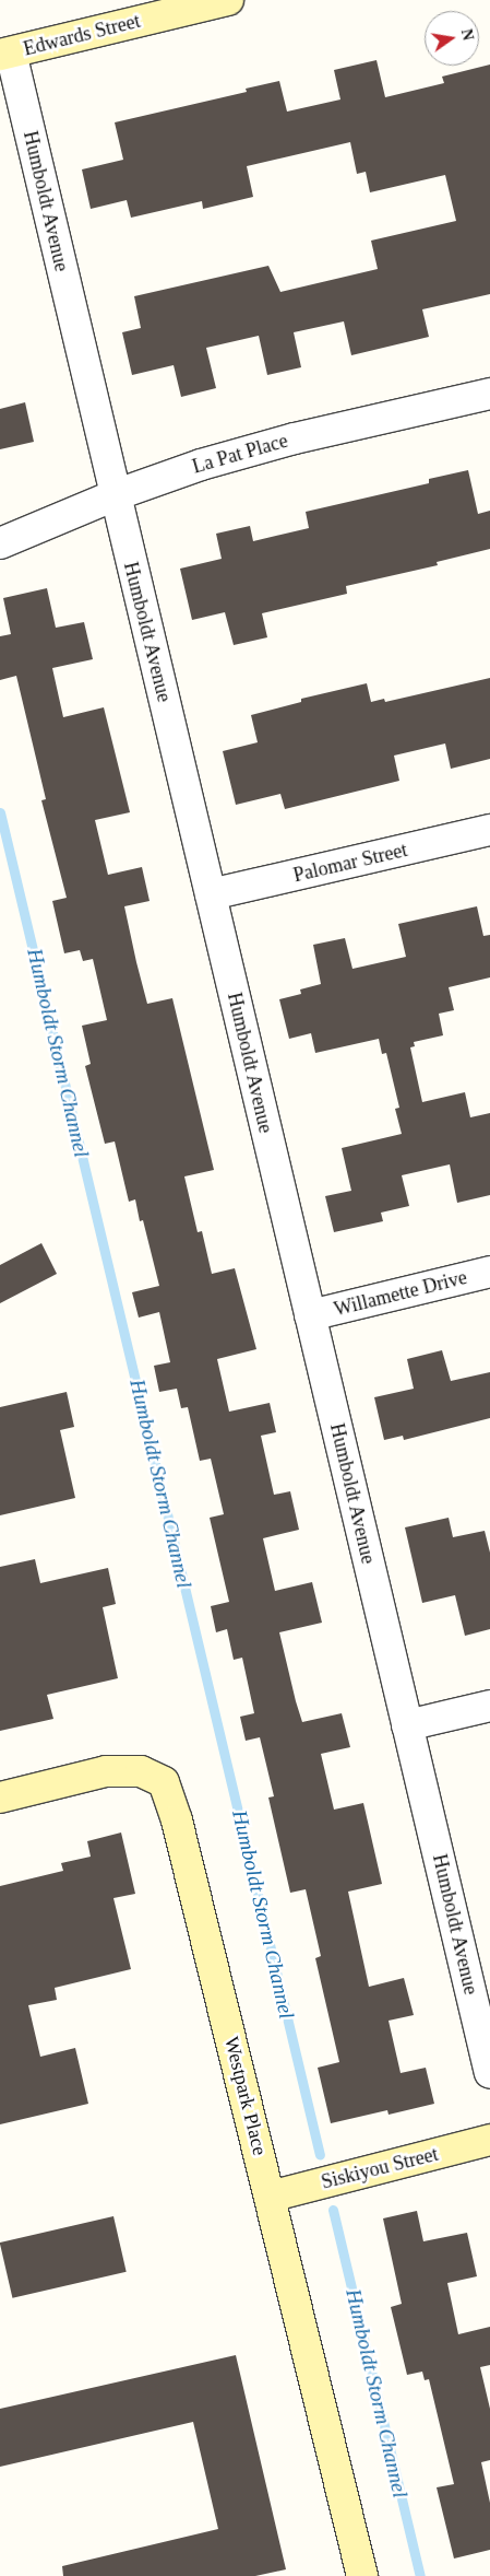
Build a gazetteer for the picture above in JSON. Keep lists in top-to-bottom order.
{
  "streets": {
    "street": [
      "Edwards Street",
      "Humboldt Avenue",
      "La Pat Place",
      "Palomar Street",
      "Willamette Drive",
      "Westpark Place",
      "Siskiyou Street"
    ]
  },
  "crossings": [
    ["Edwards Street", "Humboldt Avenue"],
    ["Humboldt Avenue", "La Pat Place"],
    ["Humboldt Avenue", "Palomar Street"],
    ["Humboldt Avenue", "Willamette Drive"],
    ["Westpark Place", "Siskiyou Street"]
  ],
  "water": ["Humboldt Storm Channel"],
  "north": "right"
}
